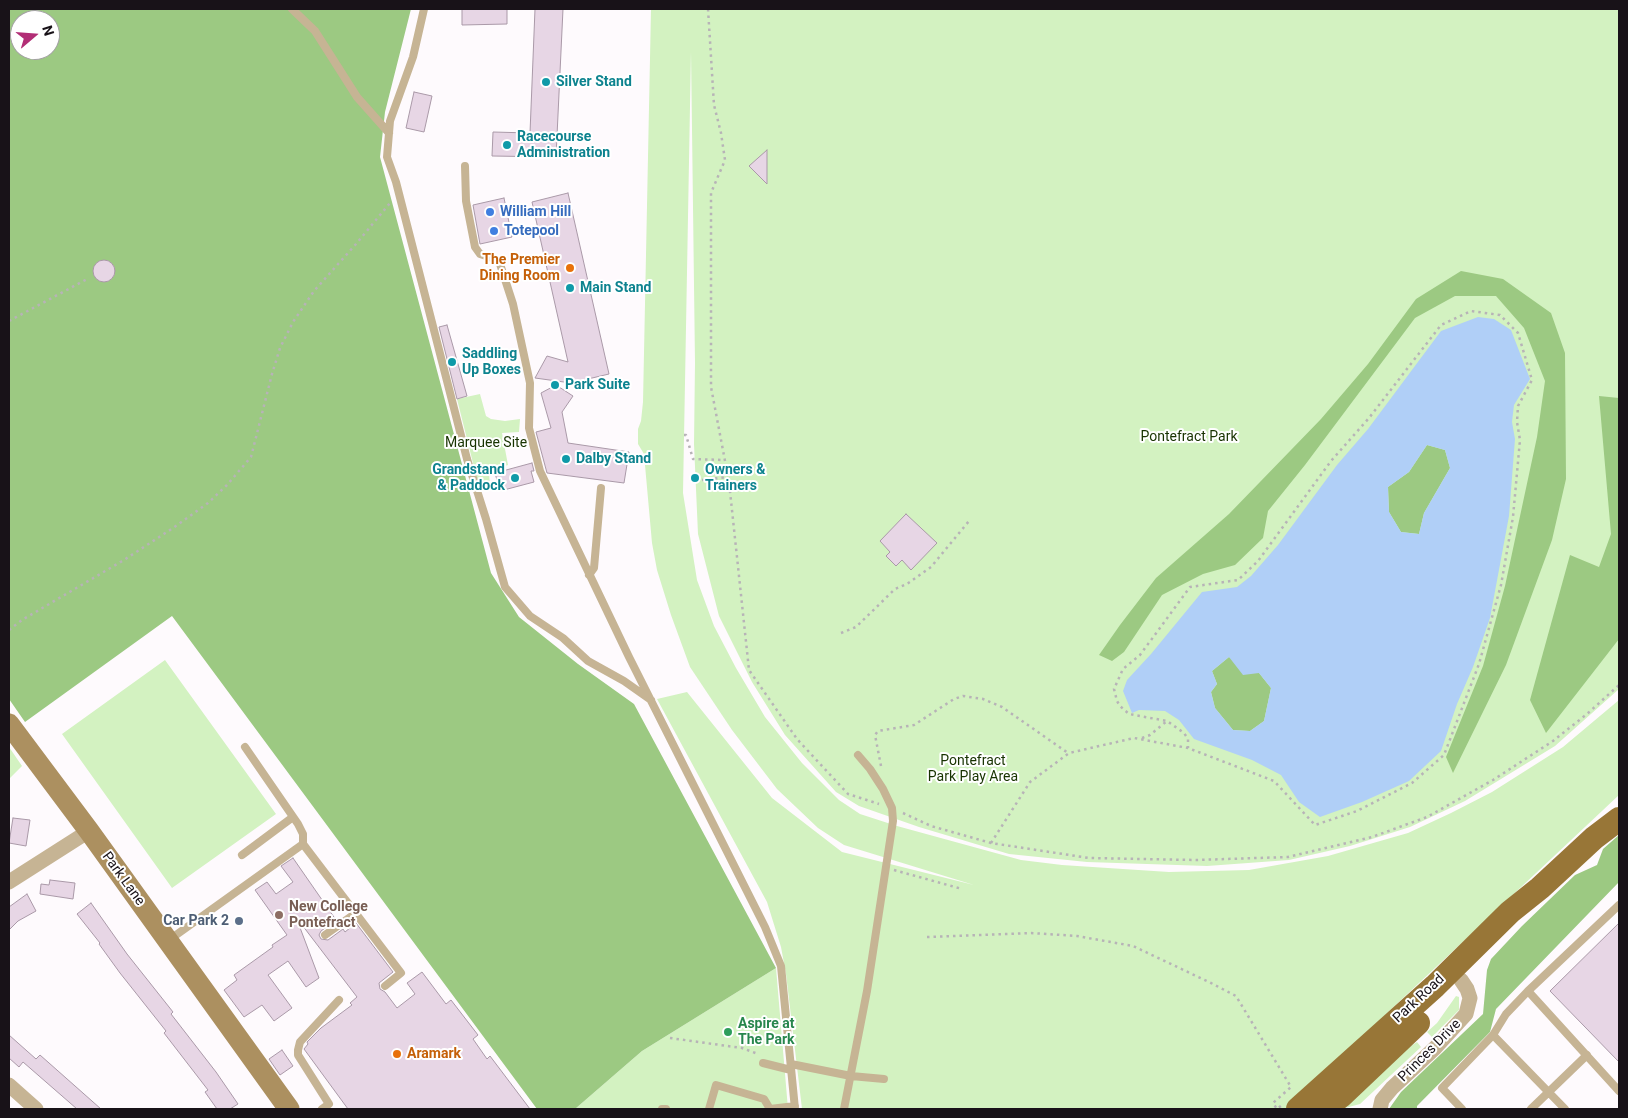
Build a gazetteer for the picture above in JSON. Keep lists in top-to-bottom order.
{
  "streets": {
    "main road": ["Park Lane", "Park Road"],
    "street": ["Princes Drive"]
  },
  "crossings": [
    ["Park Road", "Princes Drive"]
  ],
  "parks": ["Pontefract Park", "Marquee Site", "Pontefract Park Play Area"],
  "places": [
    "Silver Stand",
    "Racecourse Administration",
    "William Hill",
    "Totepool",
    "The Premier Dining Room",
    "Main Stand",
    "Saddling Up Boxes",
    "Park Suite",
    "Dalby Stand",
    "Grandstand & Paddock",
    "Owners & Trainers",
    "New College Pontefract",
    "Car Park 2",
    "Aspire at The Park",
    "Aramark"
  ],
  "north": "right"
}
